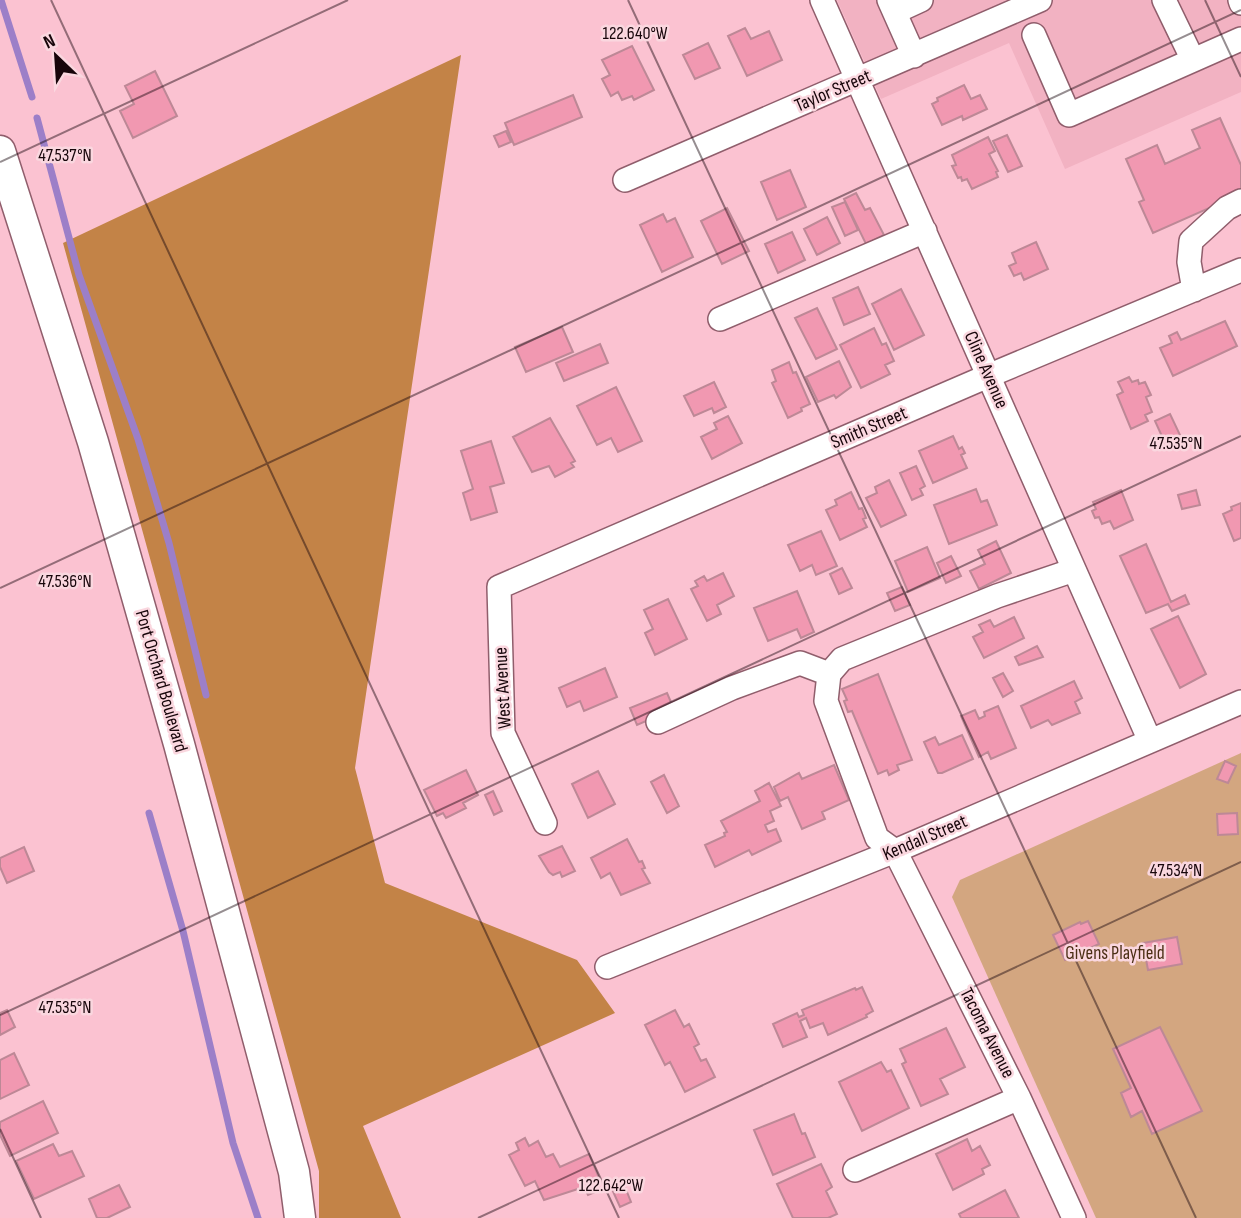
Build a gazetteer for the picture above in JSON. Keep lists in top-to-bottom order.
{
  "streets": {
    "main road": ["Port Orchard Boulevard"],
    "street": [
      "Taylor Street",
      "Cline Avenue",
      "Smith Street",
      "West Avenue",
      "Kendall Street",
      "Tacoma Avenue"
    ]
  },
  "crossings": [
    ["Taylor Street", "Cline Avenue"],
    ["Cline Avenue", "Smith Street"],
    ["Cline Avenue", "Kendall Street"],
    ["Smith Street", "West Avenue"],
    ["Kendall Street", "Tacoma Avenue"]
  ],
  "parks": ["Givens Playfield"],
  "north": "top left",
  "coordinates": [
    "122.640°W",
    "47.537°N",
    "47.535°N",
    "47.536°N",
    "47.534°N",
    "122.642°W"
  ]
}
